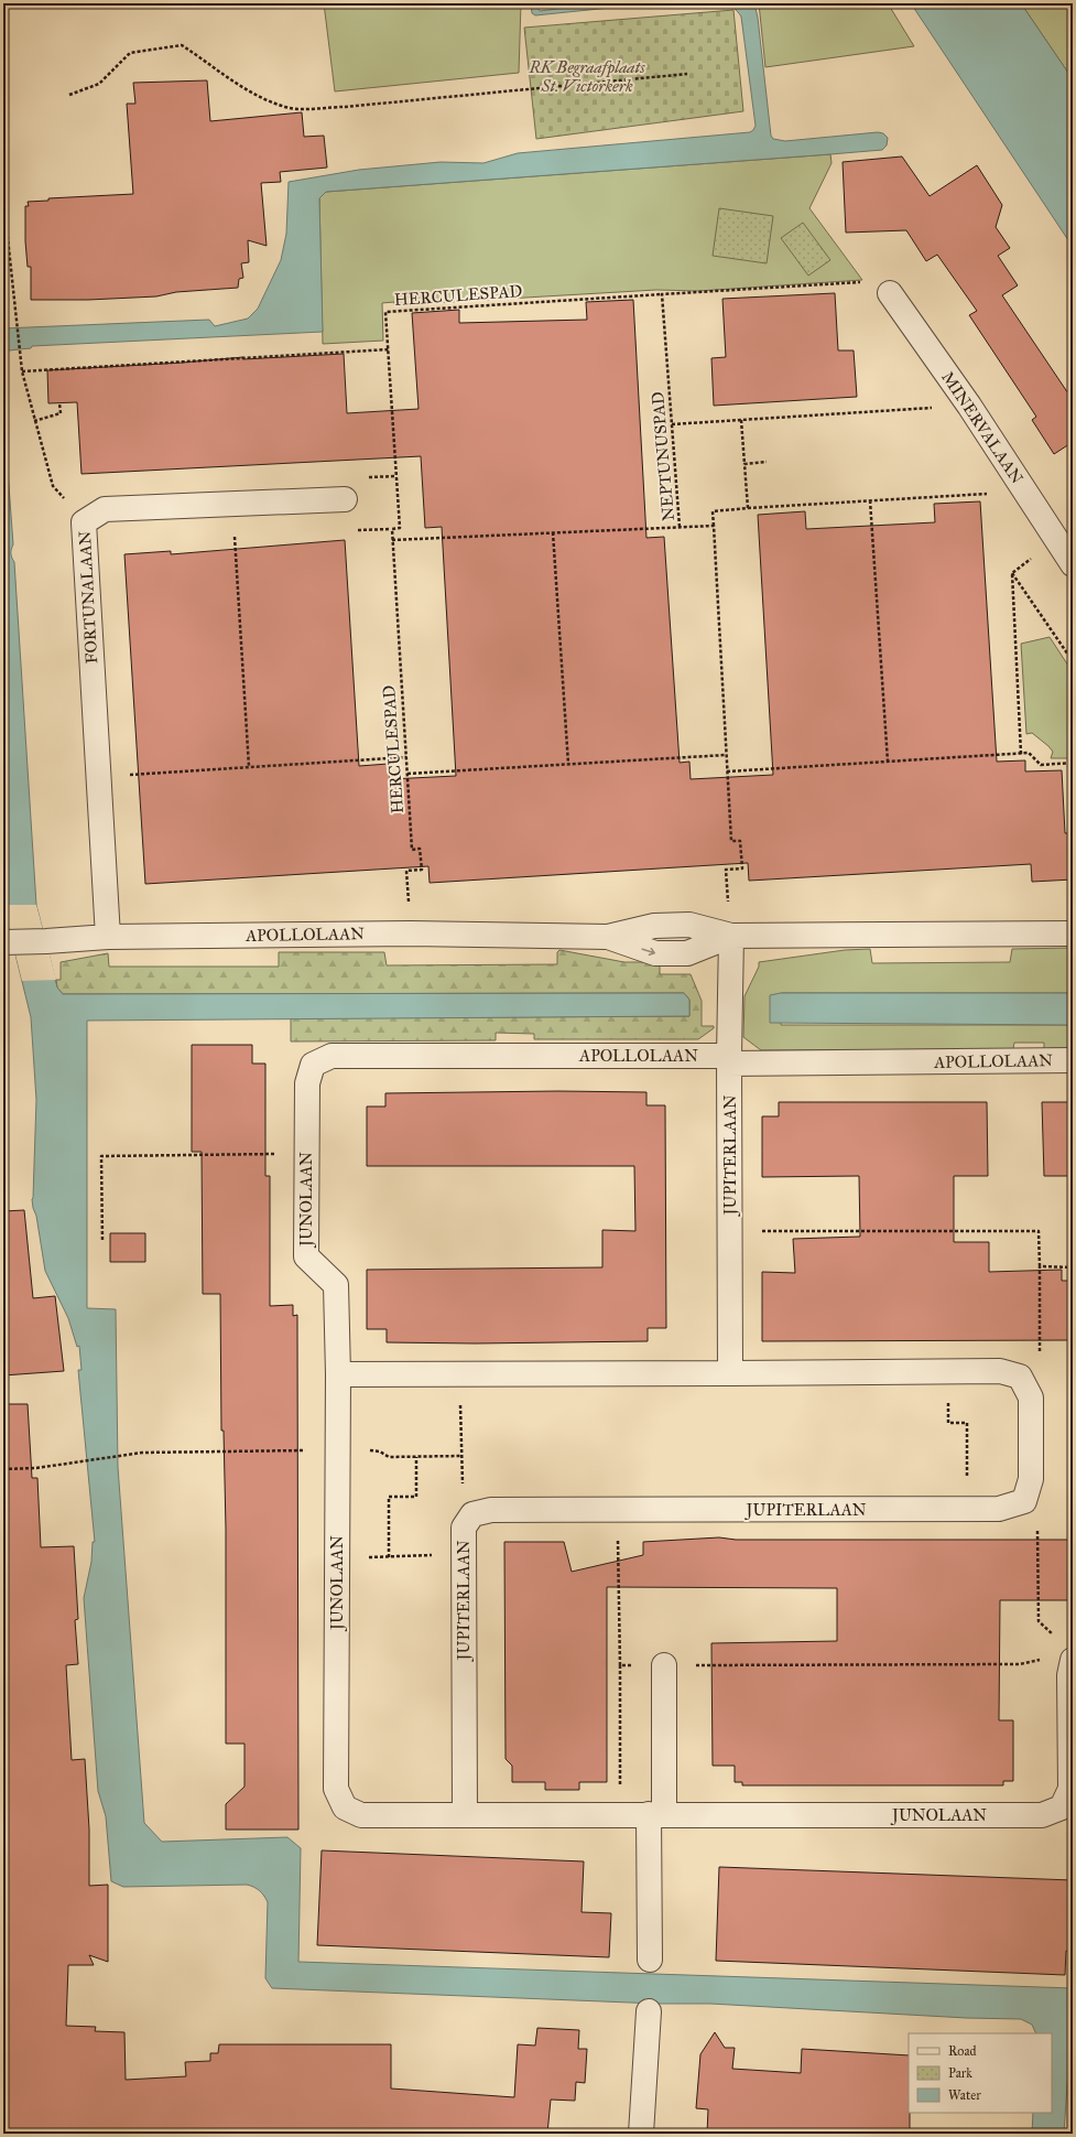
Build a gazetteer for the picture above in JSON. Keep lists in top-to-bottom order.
{
  "streets": {
    "street": [
      "MINERVALAAN",
      "FORTUNALAAN",
      "APOLLOLAAN",
      "JUPITERLAAN",
      "JUNOLAAN"
    ],
    "path": ["HERCULESPAD", "NEPTUNUSPAD"]
  },
  "crossings": [
    ["HERCULESPAD", "NEPTUNUSPAD"],
    ["HERCULESPAD", "APOLLOLAAN"],
    ["FORTUNALAAN", "APOLLOLAAN"],
    ["APOLLOLAAN", "JUPITERLAAN"],
    ["APOLLOLAAN", "JUNOLAAN"],
    ["JUPITERLAAN", "JUNOLAAN"]
  ],
  "parks": ["RK Begraafplaats St. Victorkerk"],
  "legend": ["Road", "Park", "Water"]
}
